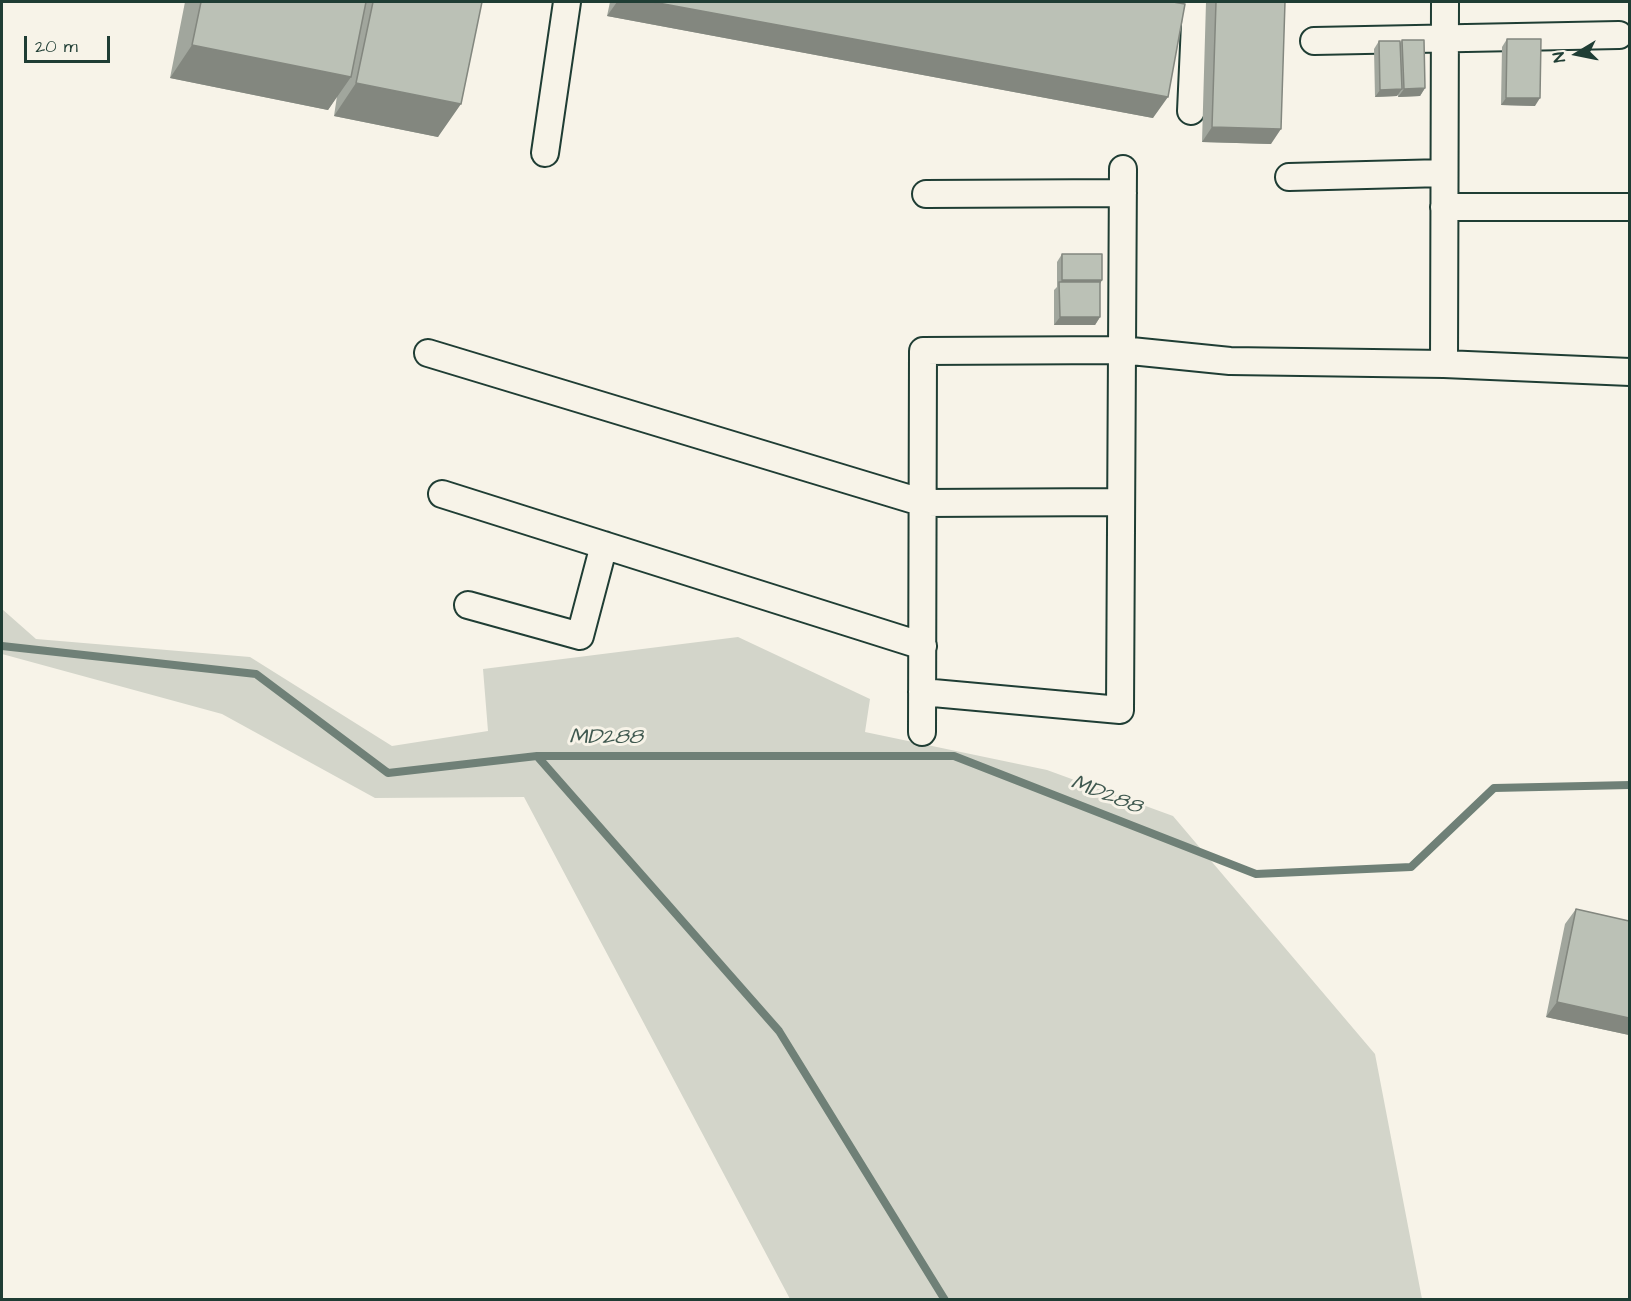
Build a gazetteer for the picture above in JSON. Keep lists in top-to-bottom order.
{
  "water": ["MD288"],
  "scale_bar": "20 m",
  "north": "left"
}
